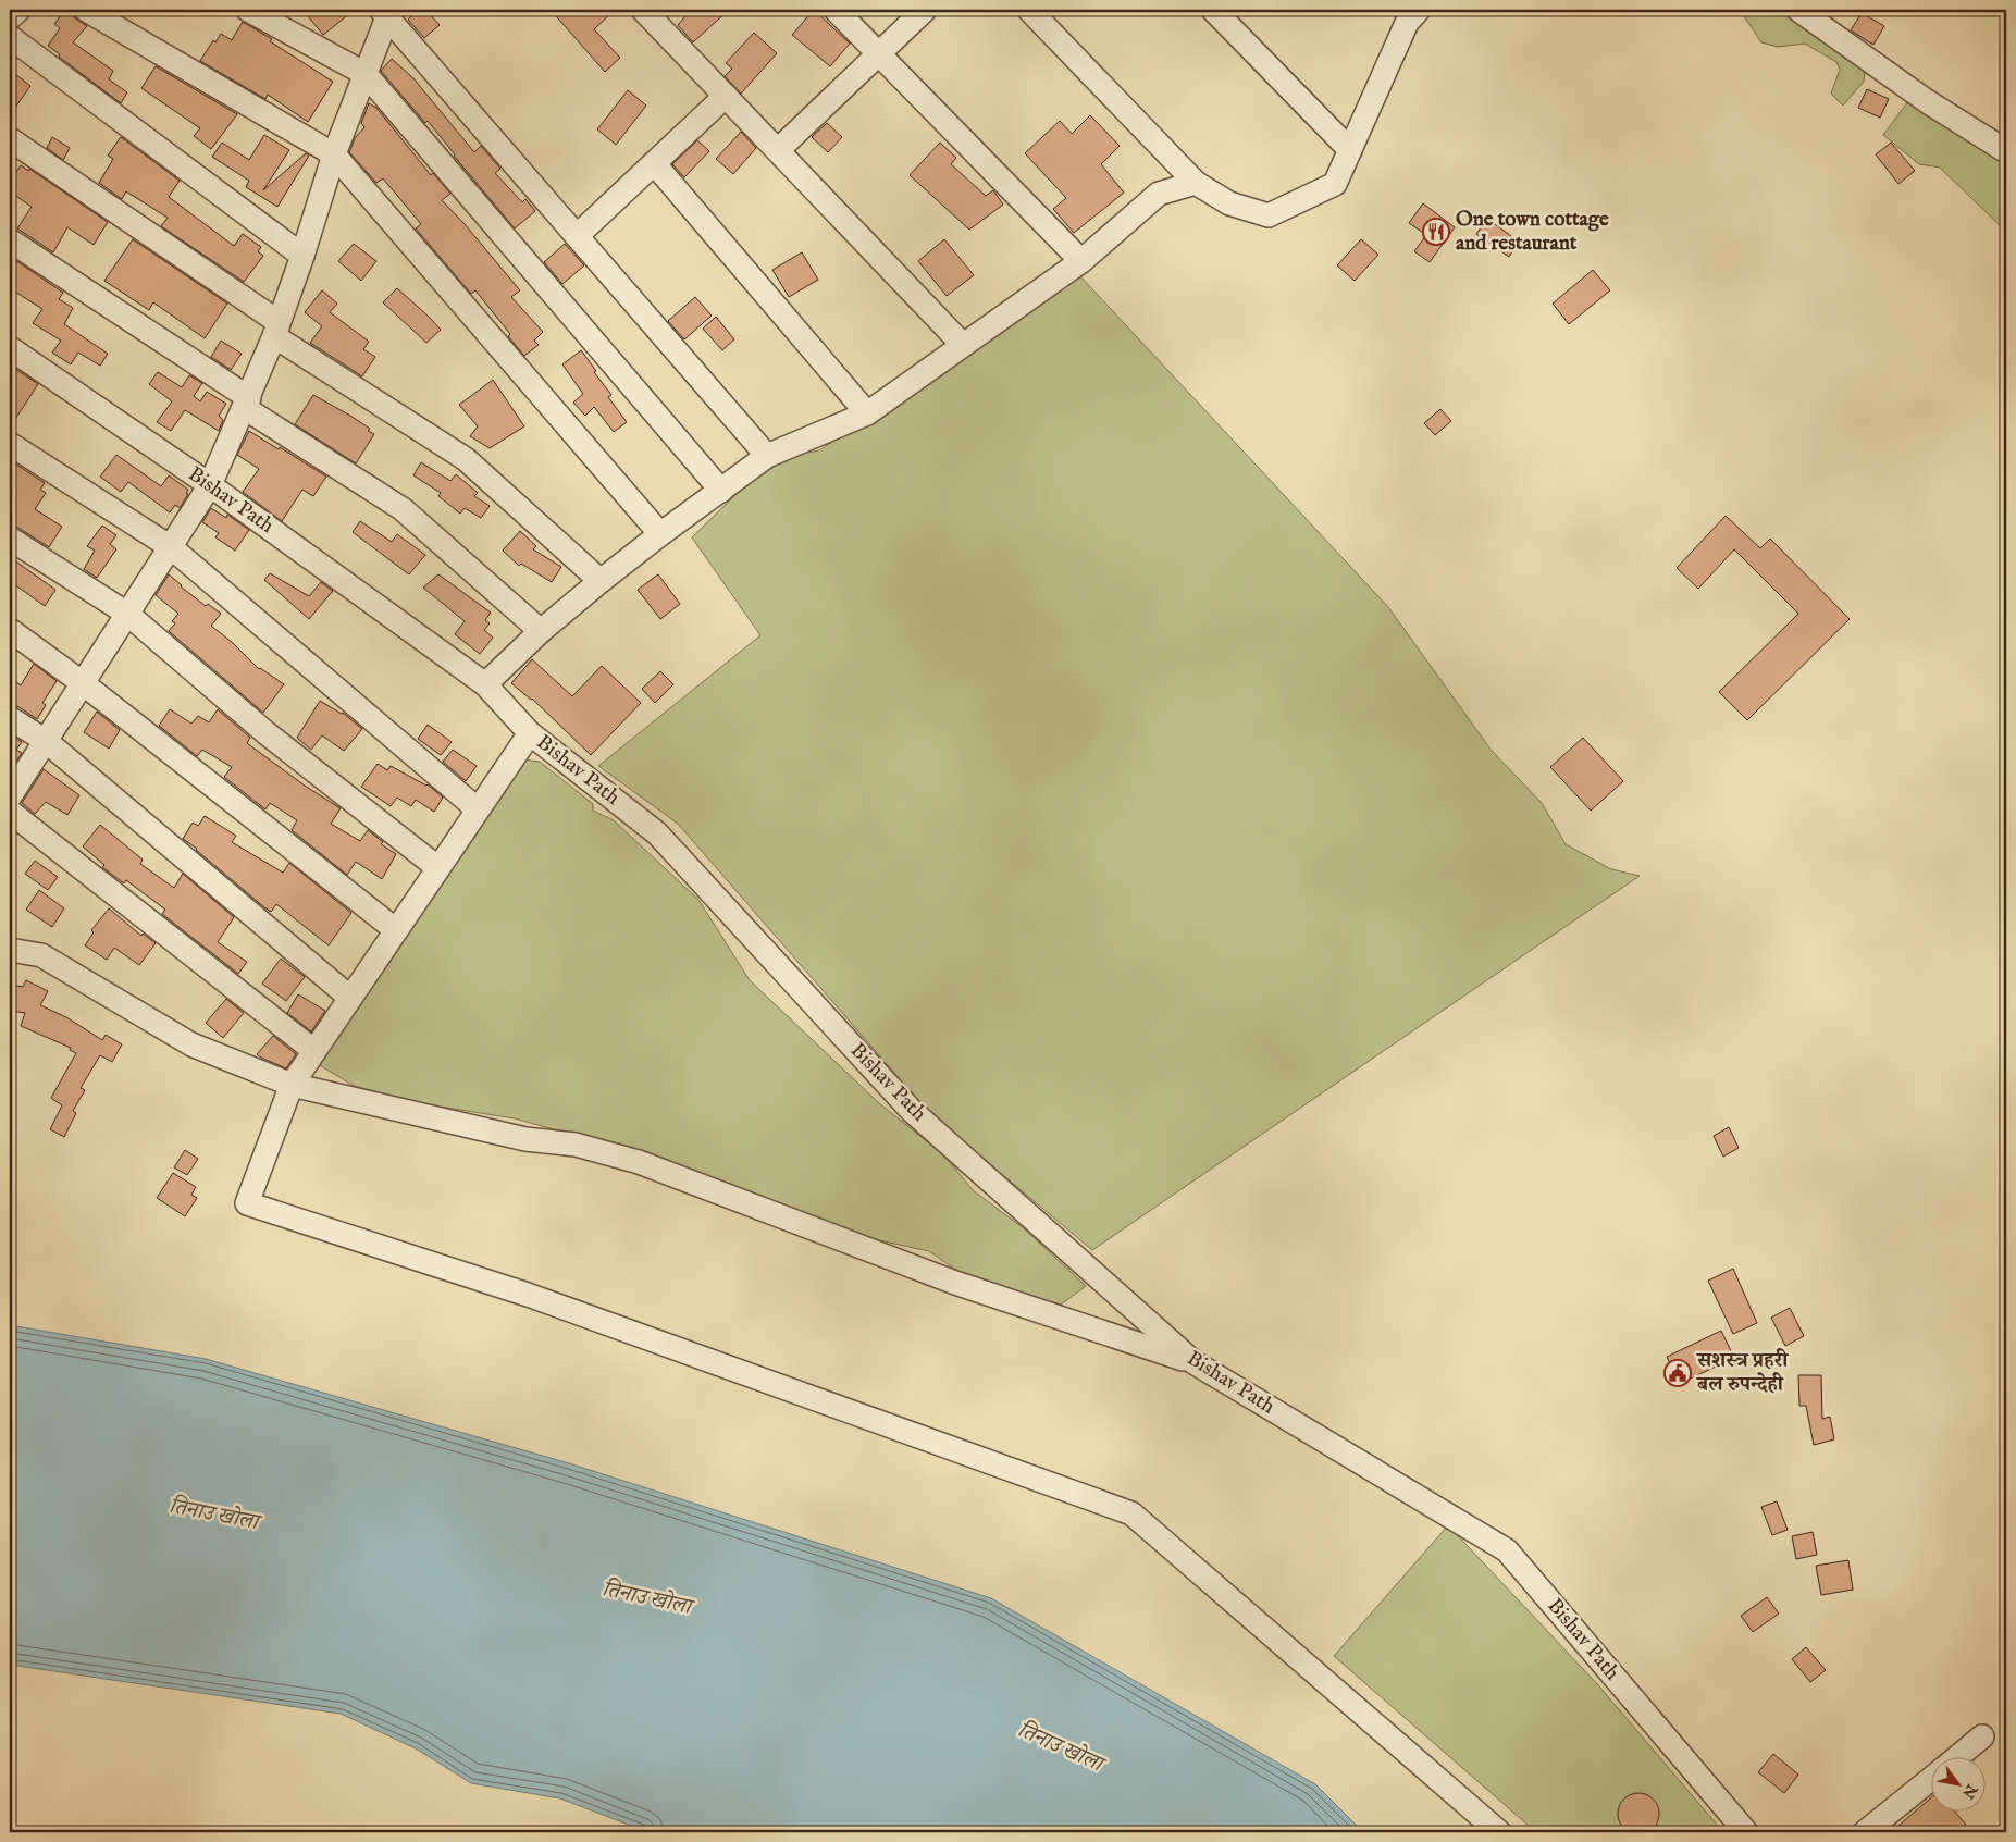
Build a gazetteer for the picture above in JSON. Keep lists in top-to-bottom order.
{
  "streets": {
    "street": ["Bishav Path"]
  },
  "water": ["तिनाउ खोला"],
  "places": {
    "restaurant": ["One town cottage and restaurant"],
    "public building": ["सशस्त्र प्रहरी बल रुपन्देही"]
  },
  "north": "bottom right"
}
